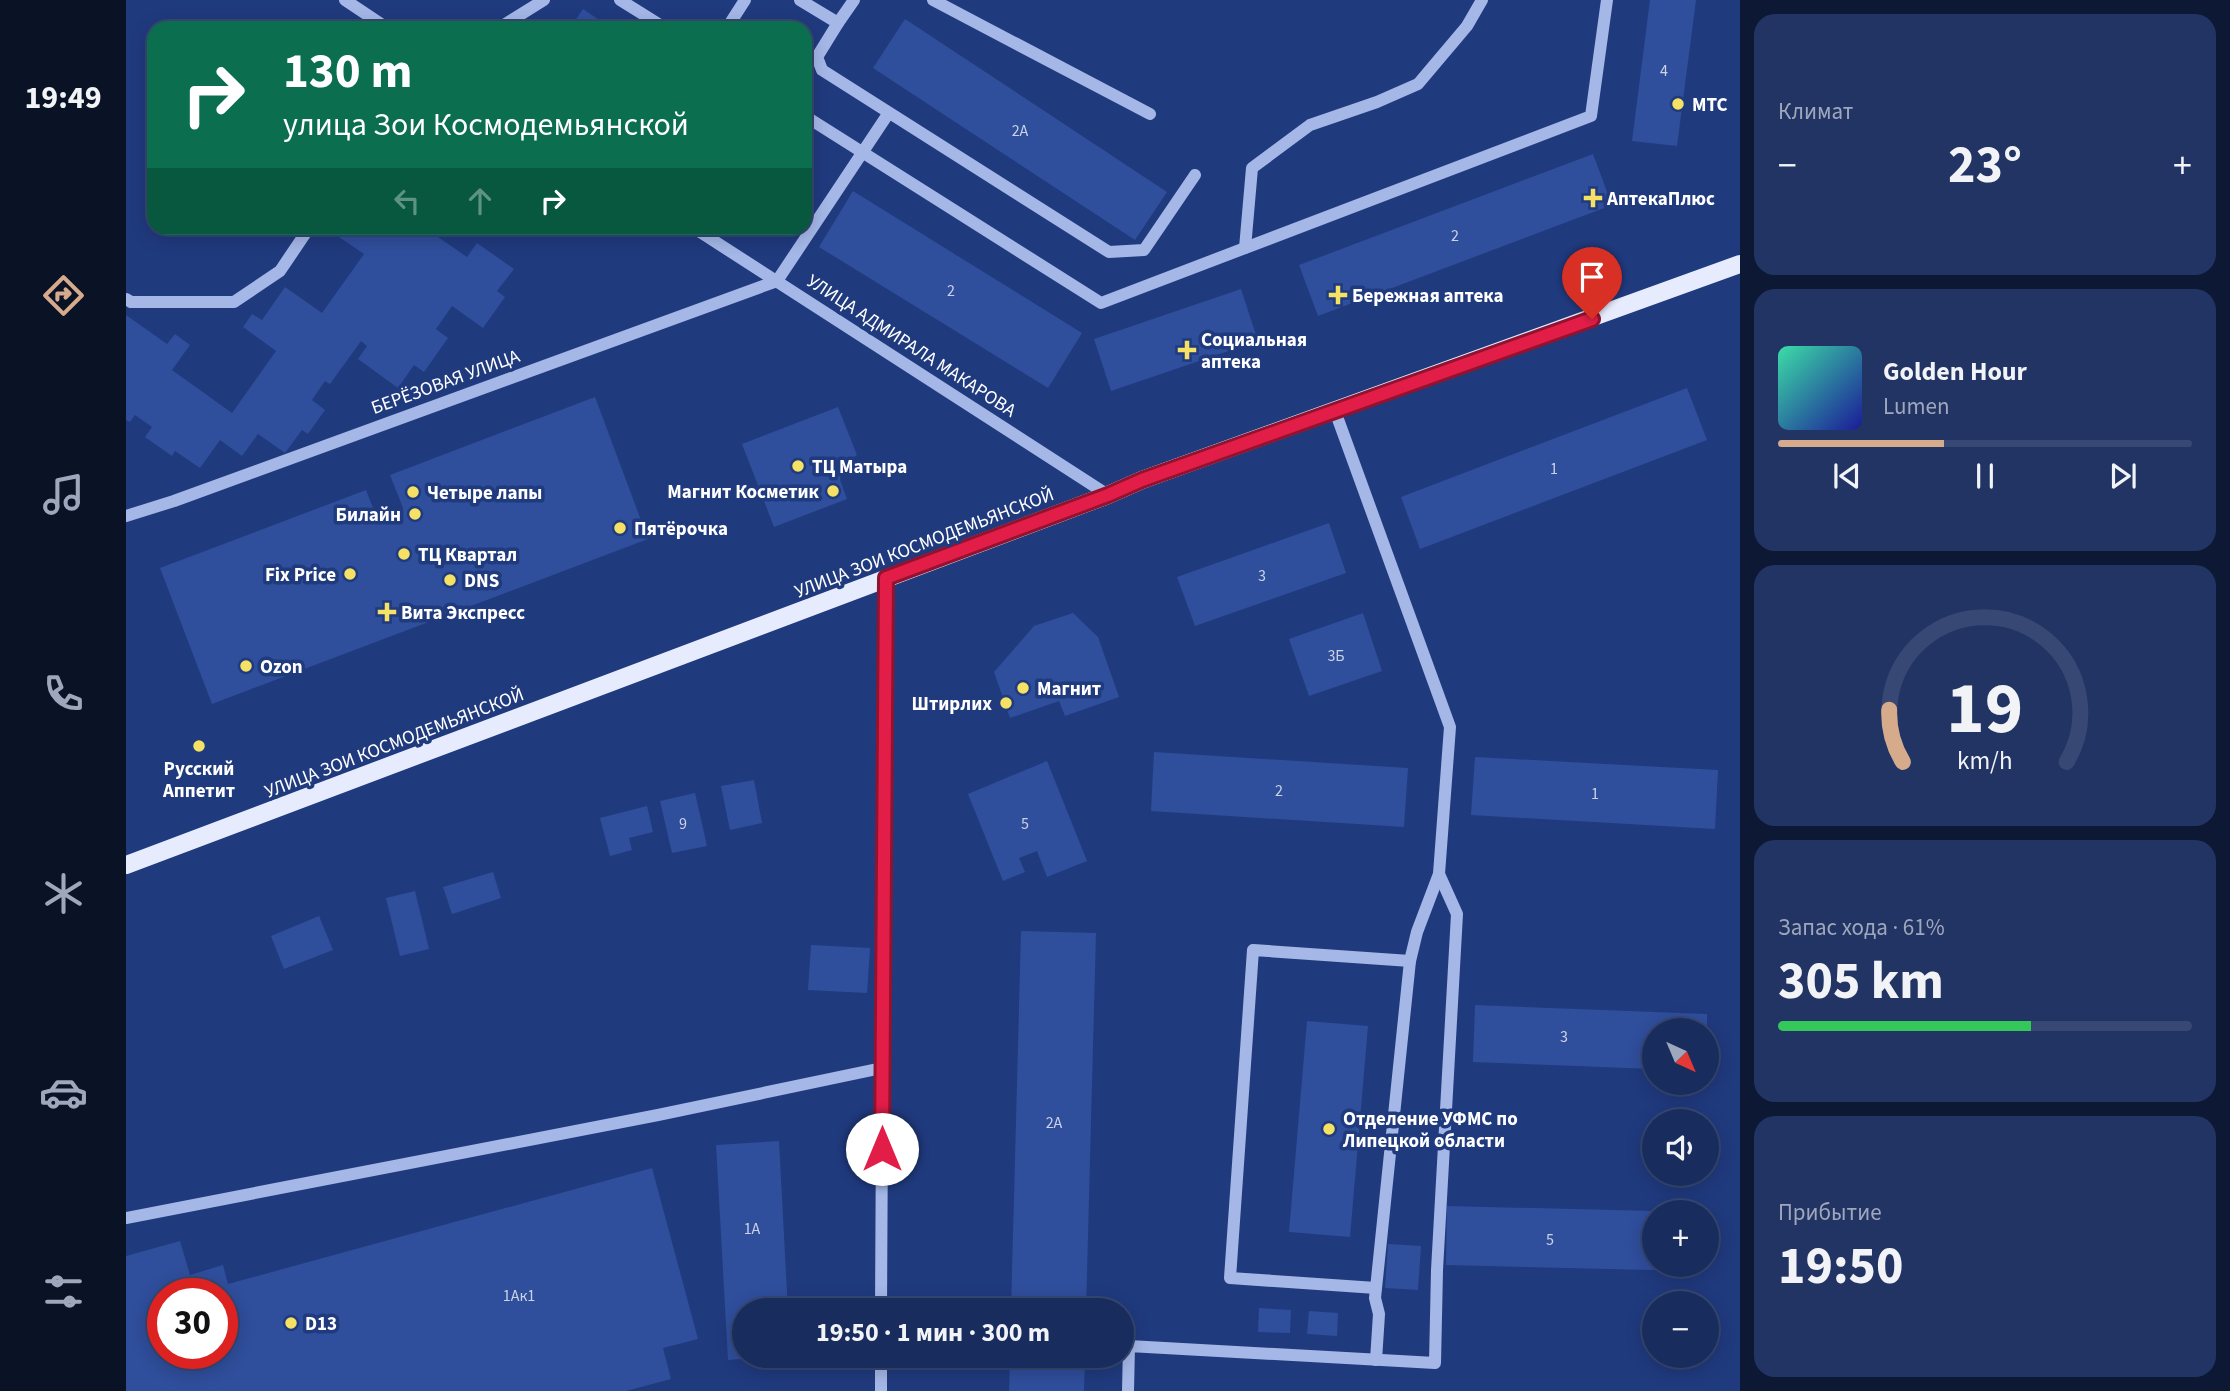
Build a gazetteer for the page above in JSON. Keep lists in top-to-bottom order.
{
  "streets": {
    "main road": ["УЛИЦА ЗОИ КОСМОДЕМЬЯНСКОЙ"],
    "street": ["УЛИЦА АДМИРАЛА МАКАРОВА", "БЕРЁЗОВАЯ УЛИЦА"]
  },
  "crossings": [
    ["УЛИЦА АДМИРАЛА МАКАРОВА", "БЕРЁЗОВАЯ УЛИЦА"],
    ["УЛИЦА АДМИРАЛА МАКАРОВА", "УЛИЦА ЗОИ КОСМОДЕМЬЯНСКОЙ"]
  ],
  "places": {
    "other": [
      "МТС",
      "ТЦ Матыра",
      "Магнит Косметик",
      "Четыре лапы",
      "Билайн",
      "Пятёрочка",
      "ТЦ Квартал",
      "Fix Price",
      "DNS",
      "Ozon",
      "Магнит",
      "Штирлих",
      "Русский Аппетит",
      "Отделение УФМС по Липецкой области",
      "D13"
    ],
    "health": [
      "АптекаПлюс",
      "Бережная аптека",
      "Социальная аптека",
      "Вита Экспресс"
    ]
  },
  "house_numbers": [
    "4",
    "2А",
    "2",
    "2",
    "1",
    "3",
    "3Б",
    "2",
    "1",
    "9",
    "5",
    "3",
    "2А",
    "1А",
    "5",
    "1Ак1"
  ],
  "north": "bottom right",
  "page": {
    "tabs": "19:49",
    "tile": [
      "Климат",
      ["Запас хода · 61%", "305 km"],
      ["Прибытие", "19:50"]
    ],
    "turn": ["130 m", "улица Зои Космодемьянской"],
    "heat": ["−", "23°", "+"],
    "song": ["Golden Hour", "Lumen"],
    "map_buttons": ["+", "−"],
    "limit": "30",
    "trip": "19:50 · 1 мин · 300 m",
    "gauge": ["19", "km/h"]
  }
}
